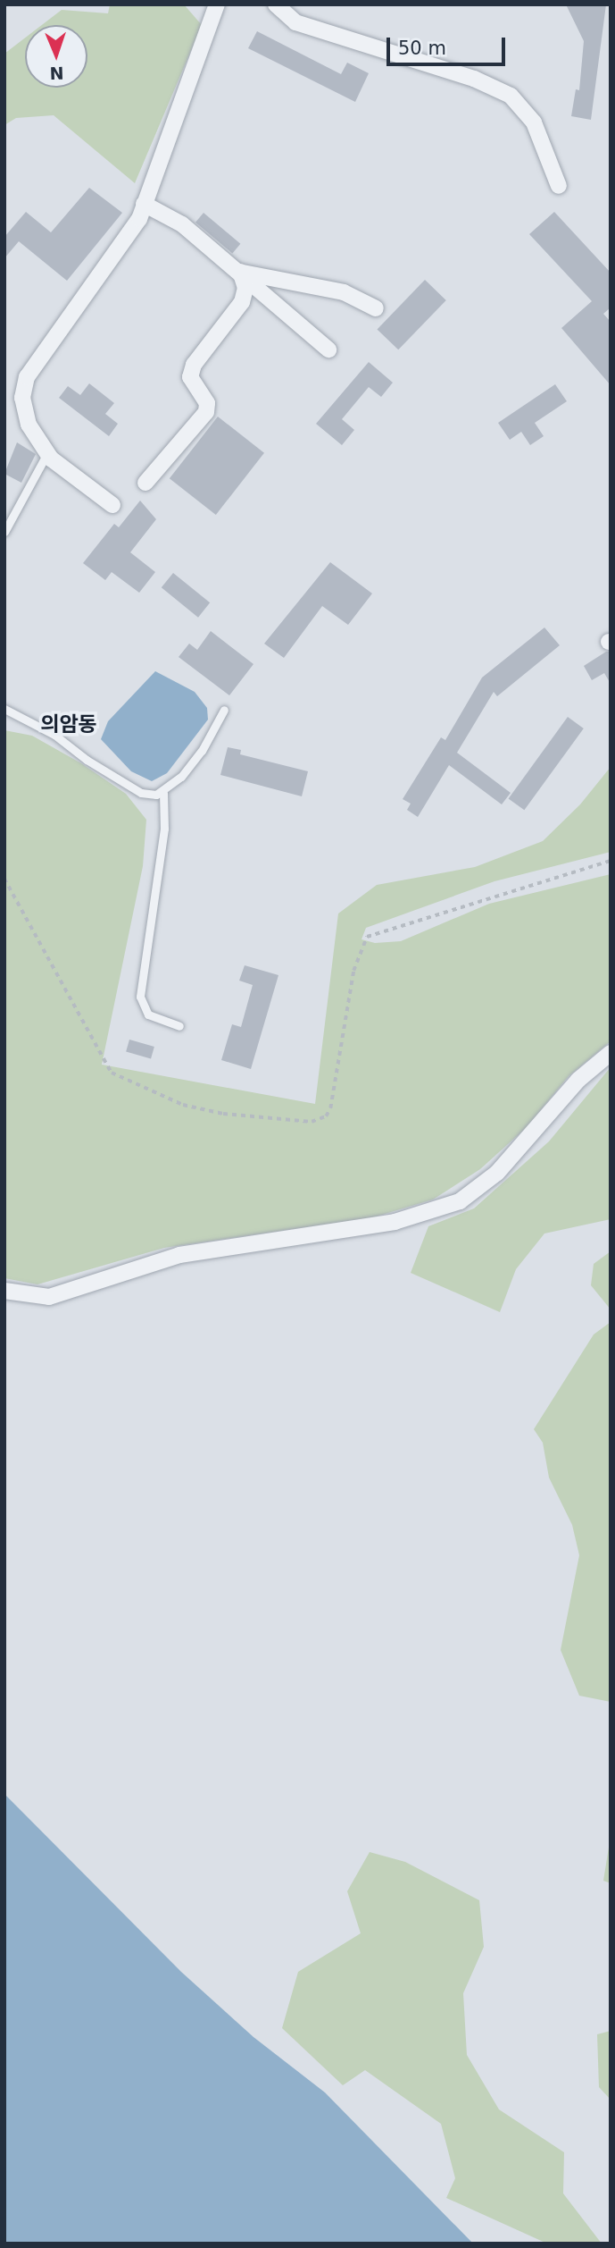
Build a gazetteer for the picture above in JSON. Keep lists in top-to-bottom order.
{
  "districts": ["의암동"],
  "scale_bar": "50 m",
  "north": "bottom"
}
